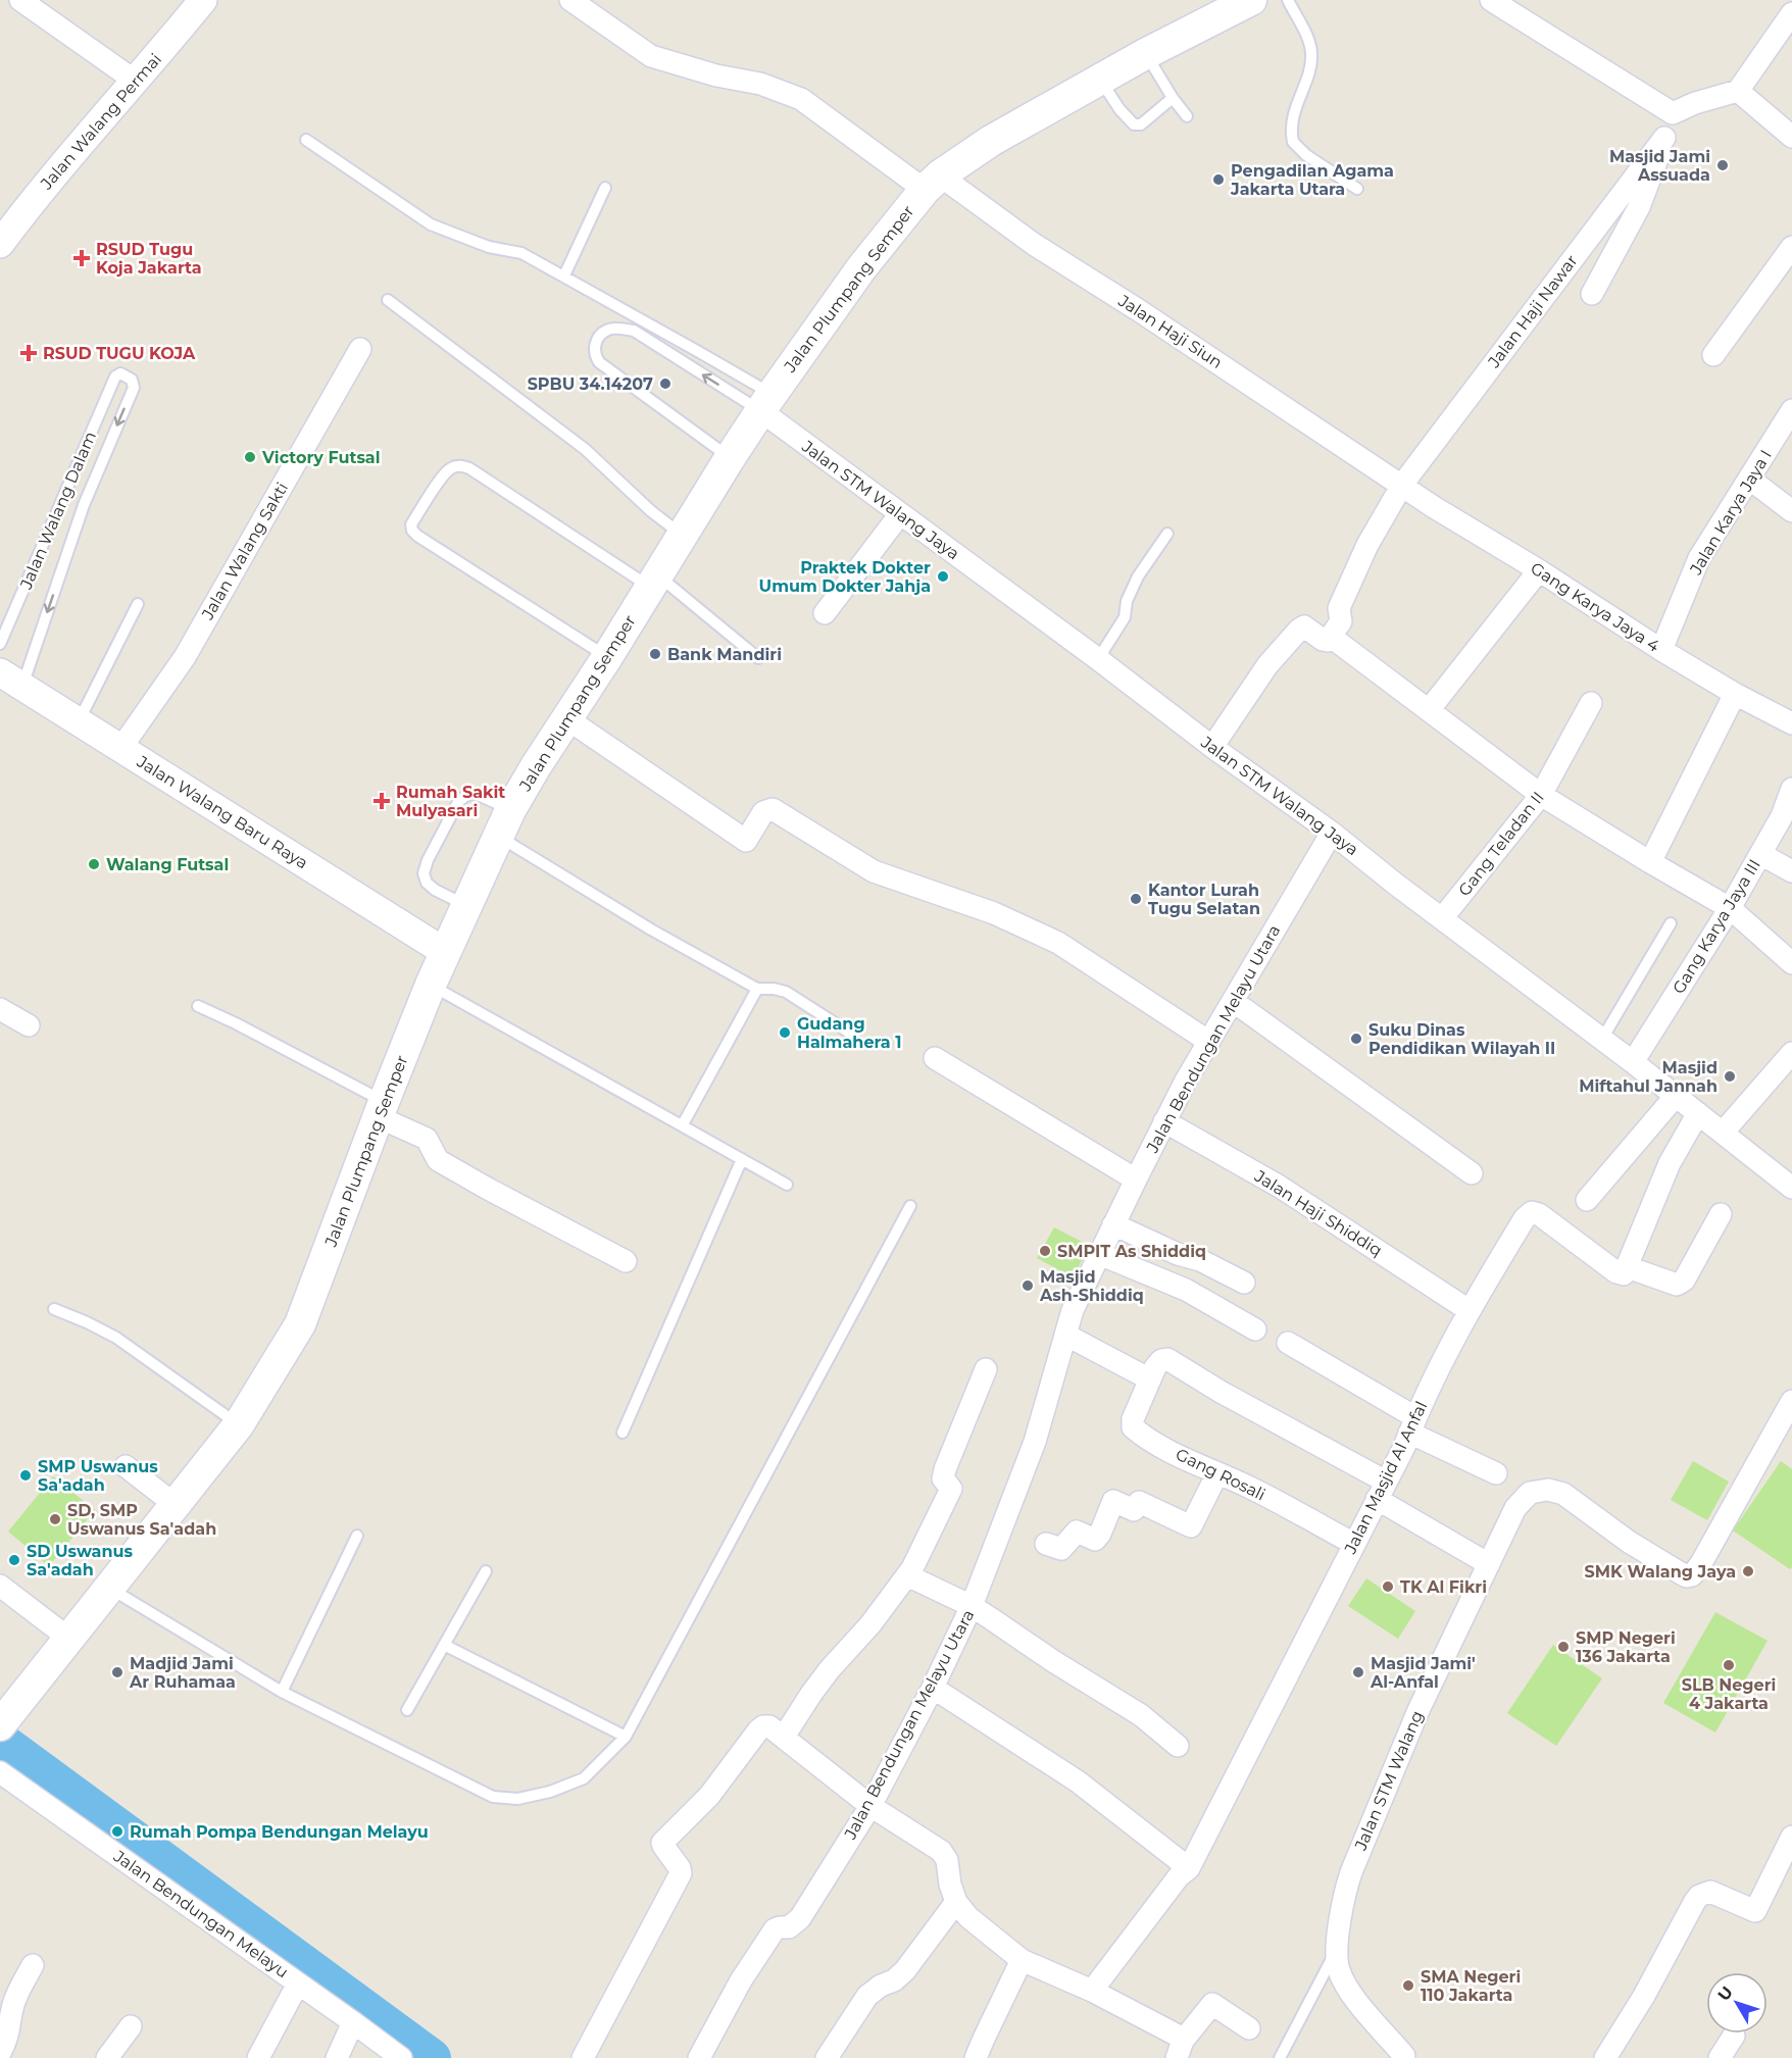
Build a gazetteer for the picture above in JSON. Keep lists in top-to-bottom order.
{
  "streets": {
    "main road": ["Jalan Plumpang Semper"],
    "street": [
      "Jalan Walang Permai",
      "Jalan Haji Nawar",
      "Jalan Haji Siun",
      "Jalan STM Walang Jaya",
      "Jalan Karya Jaya I",
      "Jalan Walang Sakti",
      "Gang Karya Jaya 4",
      "Jalan Walang Baru Raya",
      "Gang Teladan II",
      "Gang Karya Jaya III",
      "Jalan Bendungan Melayu Utara",
      "Jalan Haji Shiddiq",
      "Gang Rosali",
      "Jalan Masjid Al Anfal",
      "Jalan STM Walang",
      "Jalan Bendungan Melayu"
    ],
    "lane": ["Jalan Walang Dalam"]
  },
  "crossings": [
    ["Jalan Plumpang Semper", "Jalan Haji Siun"],
    ["Jalan Plumpang Semper", "Jalan STM Walang Jaya"],
    ["Jalan Plumpang Semper", "Jalan Walang Baru Raya"],
    ["Jalan Haji Nawar", "Jalan Haji Siun"],
    ["Jalan Haji Nawar", "Gang Karya Jaya 4"],
    ["Jalan Haji Siun", "Gang Karya Jaya 4"],
    ["Jalan STM Walang Jaya", "Gang Teladan II"],
    ["Jalan STM Walang Jaya", "Gang Karya Jaya III"],
    ["Jalan STM Walang Jaya", "Jalan Bendungan Melayu Utara"],
    ["Jalan Walang Dalam", "Jalan Walang Baru Raya"],
    ["Jalan Karya Jaya I", "Gang Karya Jaya 4"],
    ["Jalan Walang Sakti", "Jalan Walang Baru Raya"],
    ["Jalan Bendungan Melayu Utara", "Jalan Haji Shiddiq"],
    ["Jalan Haji Shiddiq", "Jalan Masjid Al Anfal"],
    ["Gang Rosali", "Jalan Masjid Al Anfal"]
  ],
  "places": {
    "other": [
      "Masjid Jami Assuada",
      "Pengadilan Agama Jakarta Utara",
      "SPBU 34.14207",
      "Victory Futsal",
      "Praktek Dokter Umum Dokter Jahja",
      "Bank Mandiri",
      "Walang Futsal",
      "Kantor Lurah Tugu Selatan",
      "Gudang Halmahera 1",
      "Suku Dinas Pendidikan Wilayah II",
      "Masjid Miftahul Jannah",
      "SMPIT As Shiddiq",
      "Masjid Ash-Shiddiq",
      "SMP Uswanus Sa'adah",
      "SD, SMP Uswanus Sa'adah",
      "SD Uswanus Sa'adah",
      "SMK Walang Jaya",
      "TK Al Fikri",
      "SMP Negeri 136 Jakarta",
      "SLB Negeri 4 Jakarta",
      "Madjid Jami Ar Ruhamaa",
      "Masjid Jami' Al-Anfal",
      "Rumah Pompa Bendungan Melayu",
      "SMA Negeri 110 Jakarta"
    ],
    "health": ["RSUD Tugu Koja Jakarta", "RSUD TUGU KOJA", "Rumah Sakit Mulyasari"]
  },
  "north": "top left"
}
